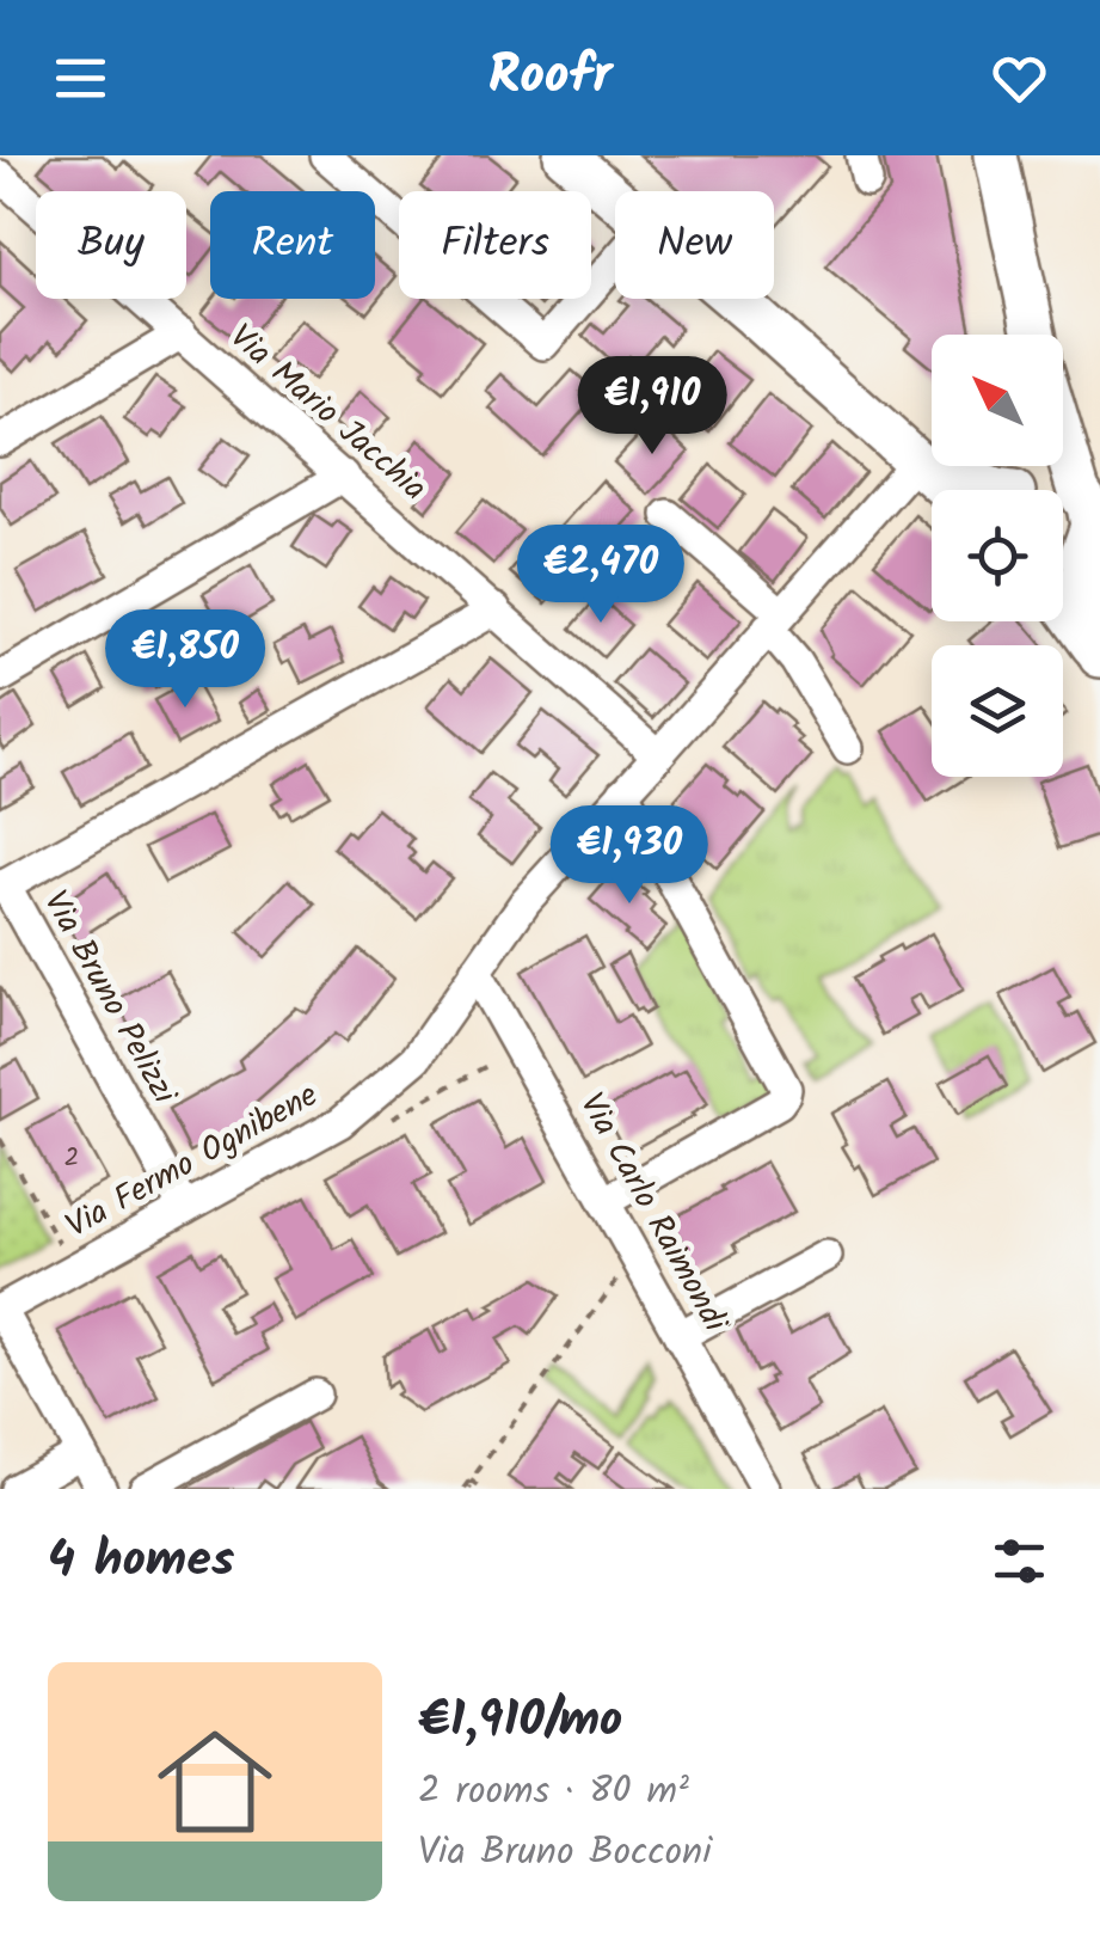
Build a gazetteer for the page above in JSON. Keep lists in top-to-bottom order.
{
  "streets": {
    "street": [
      "Via Mario Jacchia",
      "Via Bruno Pelizzi",
      "Via Fermo Ognibene",
      "Via Carlo Raimondi"
    ]
  },
  "crossings": [
    ["Via Mario Jacchia", "Via Fermo Ognibene"],
    ["Via Bruno Pelizzi", "Via Fermo Ognibene"],
    ["Via Fermo Ognibene", "Via Carlo Raimondi"]
  ],
  "house_numbers": ["2"],
  "north": "top left",
  "page": {
    "header": "Roofr",
    "chip": [
      "Buy",
      "Rent",
      "Filters",
      "New"
    ],
    "price": [
      "€1,910",
      "€2,470",
      "€1,850",
      "€1,930"
    ],
    "heading": "4 homes",
    "list": [
      {
        "name": "€1,910/mo",
        "note": "2 rooms · 80 m² · Via Bruno Bocconi"
      }
    ]
  }
}
